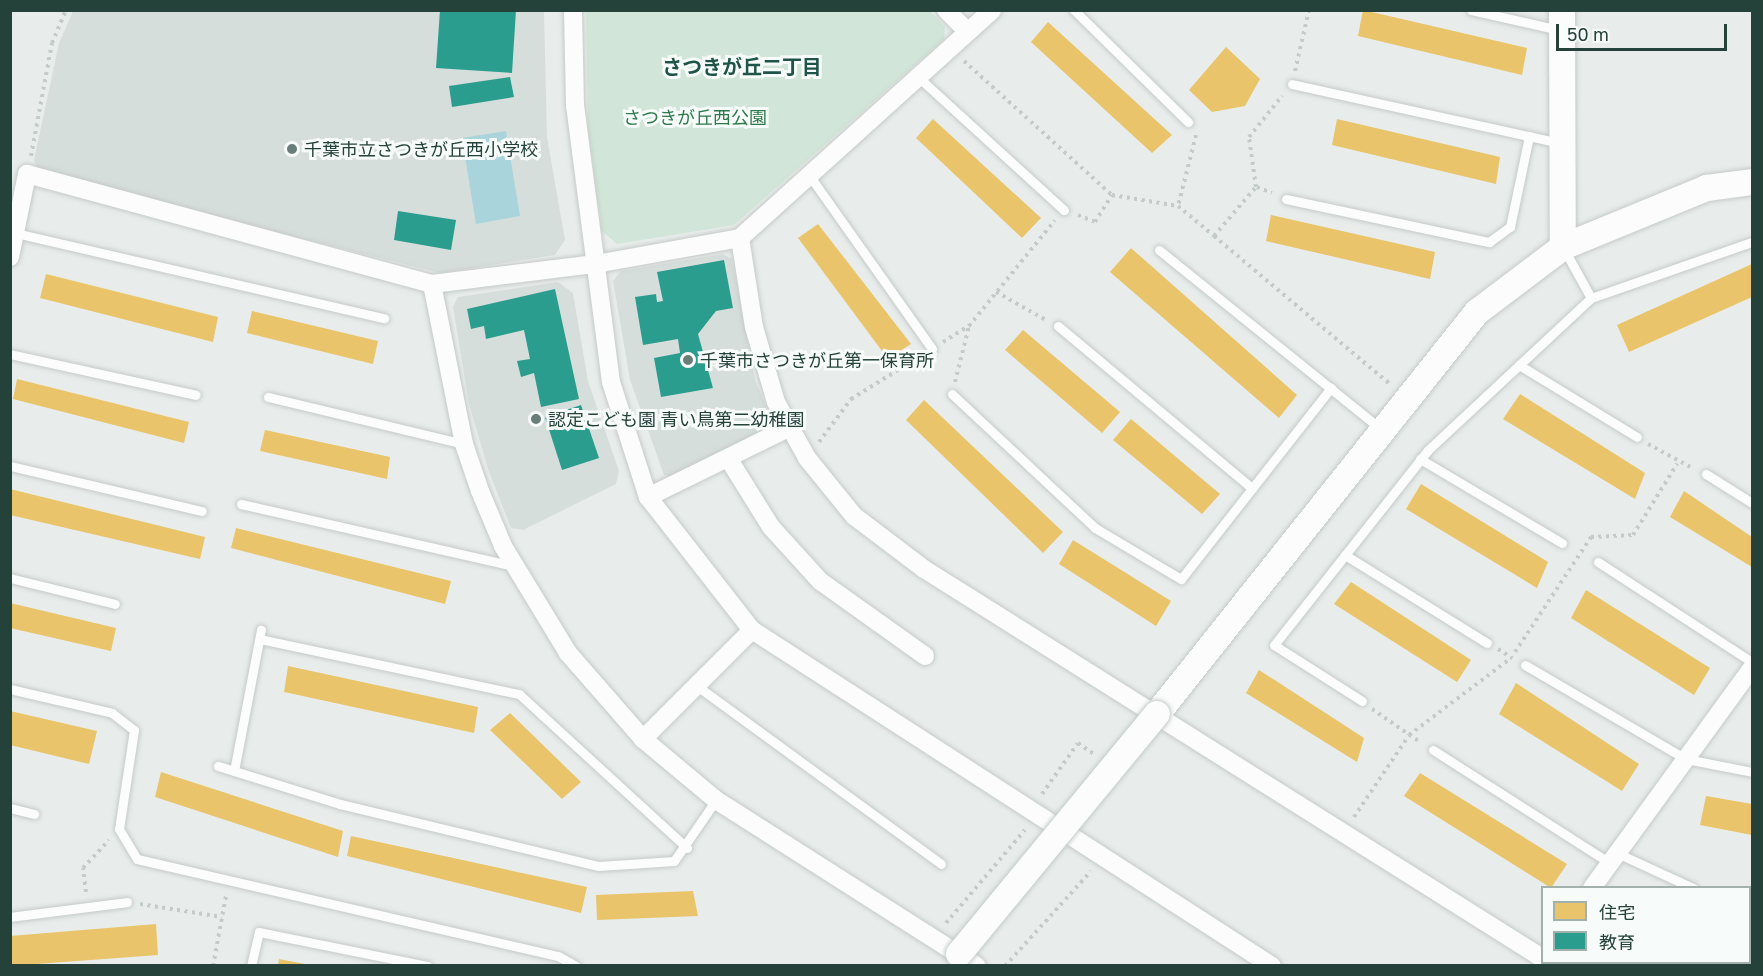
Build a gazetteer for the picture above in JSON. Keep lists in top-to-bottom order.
{
  "districts": ["さつきが丘二丁目"],
  "parks": ["さつきが丘西公園"],
  "places": ["千葉市立さつきが丘西小学校", "千葉市さつきが丘第一保育所", "認定こども園 青い鳥第二幼稚園"],
  "legend": ["住宅", "教育"],
  "scale_bar": "50 m"
}
